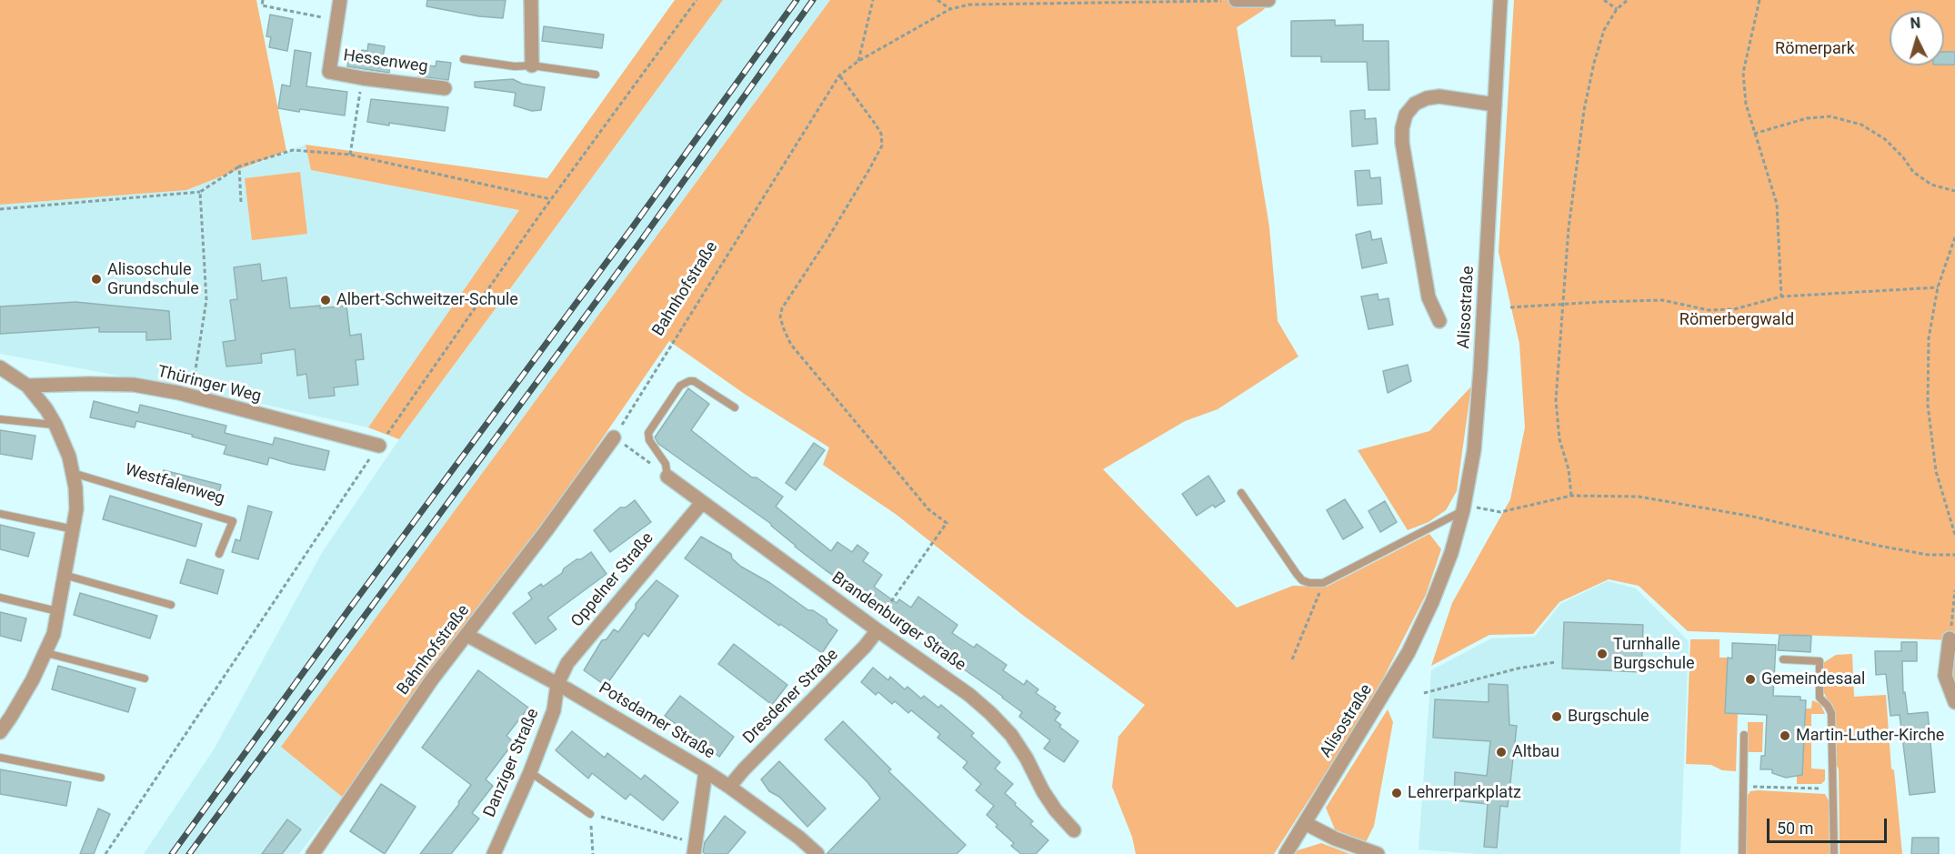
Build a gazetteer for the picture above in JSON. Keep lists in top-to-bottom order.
{
  "streets": {
    "street": [
      "Hessenweg",
      "Bahnhofstraße",
      "Alisostraße",
      "Thüringer Weg",
      "Oppelner Straße",
      "Brandenburger Straße",
      "Dresdener Straße",
      "Potsdamer Straße",
      "Danziger Straße"
    ],
    "lane": ["Westfalenweg"]
  },
  "crossings": [
    ["Bahnhofstraße", "Potsdamer Straße"],
    ["Oppelner Straße", "Brandenburger Straße"],
    ["Oppelner Straße", "Potsdamer Straße"],
    ["Oppelner Straße", "Danziger Straße"],
    ["Brandenburger Straße", "Dresdener Straße"],
    ["Dresdener Straße", "Potsdamer Straße"],
    ["Potsdamer Straße", "Danziger Straße"]
  ],
  "parks": ["Römerpark", "Römerbergwald"],
  "places": [
    "Alisoschule Grundschule",
    "Albert-Schweitzer-Schule",
    "Turnhalle Burgschule",
    "Gemeindesaal",
    "Burgschule",
    "Martin-Luther-Kirche",
    "Altbau",
    "Lehrerparkplatz"
  ],
  "scale_bar": "50 m",
  "north": "top"
}
